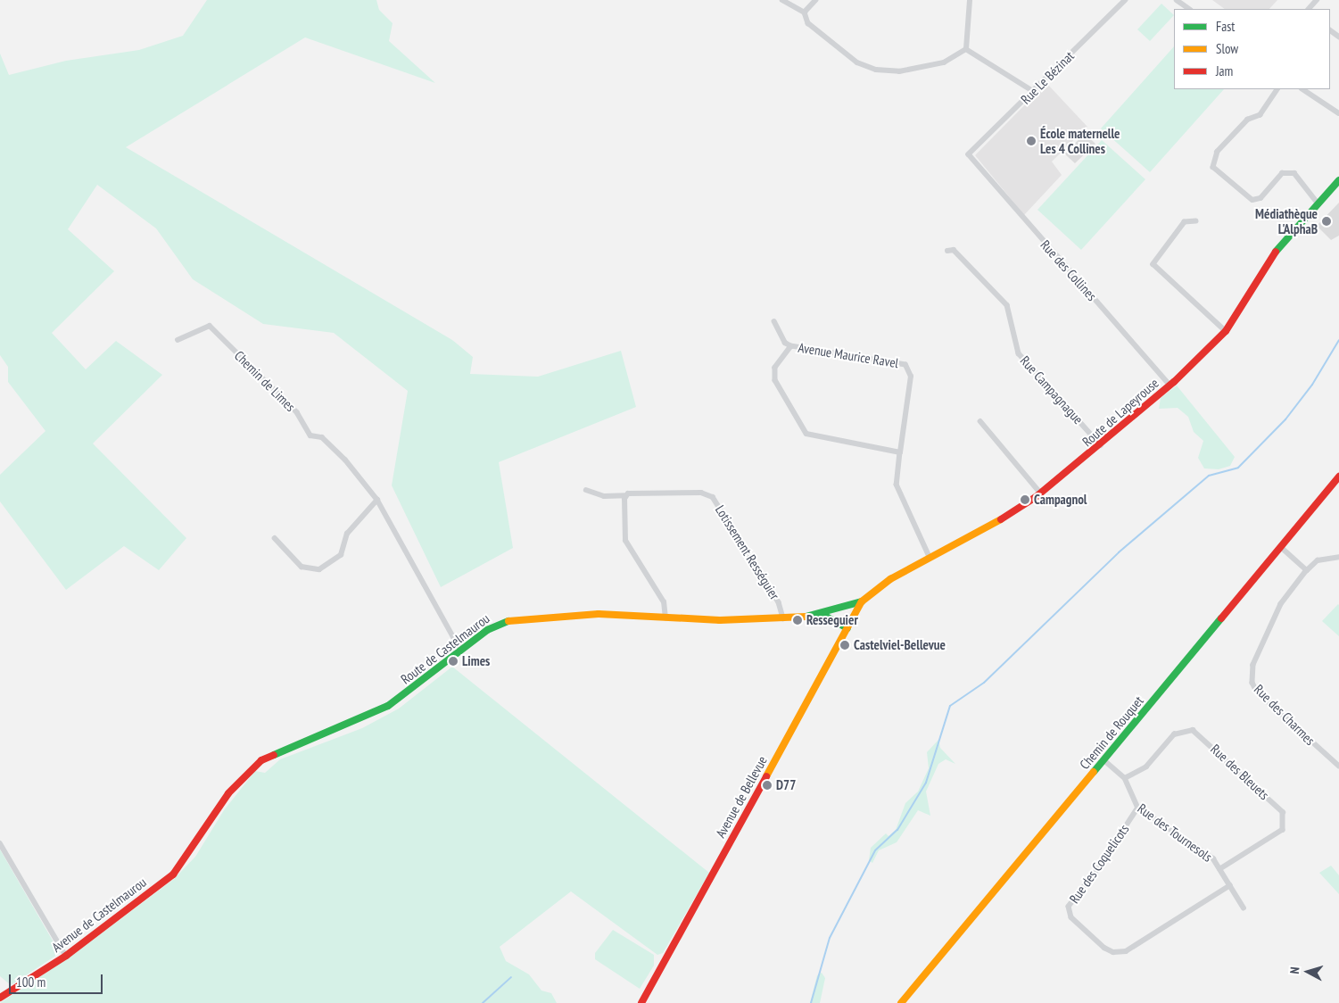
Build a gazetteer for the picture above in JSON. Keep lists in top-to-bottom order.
{
  "streets": {
    "street": [
      "Rue Le Bézinat",
      "Rue des Collines",
      "Avenue Maurice Ravel",
      "Chemin de Limes",
      "Rue Campagnague",
      "Route de Lapeyrouse",
      "Lotissement Rességuier",
      "Route de Castelmaurou",
      "Rue des Charmes",
      "Chemin de Rouquet",
      "Rue des Bleuets",
      "Avenue de Bellevue",
      "Rue des Tournesols",
      "Rue des Coquelicots",
      "Avenue de Castelmaurou"
    ]
  },
  "crossings": [
    ["Rue Le Bézinat", "Rue des Collines"],
    ["Rue des Collines", "Route de Lapeyrouse"],
    ["Avenue Maurice Ravel", "Route de Lapeyrouse"],
    ["Rue Campagnague", "Route de Lapeyrouse"],
    ["Route de Lapeyrouse", "Route de Castelmaurou"],
    ["Route de Lapeyrouse", "Avenue de Bellevue"],
    ["Lotissement Rességuier", "Route de Castelmaurou"],
    ["Route de Castelmaurou", "Avenue de Bellevue"],
    ["Route de Castelmaurou", "Avenue de Castelmaurou"],
    ["Chemin de Rouquet", "Rue des Tournesols"],
    ["Rue des Bleuets", "Rue des Tournesols"],
    ["Rue des Tournesols", "Rue des Coquelicots"]
  ],
  "places": [
    "École maternelle Les 4 Collines",
    "Médiathèque L'AlphaB",
    "Campagnol",
    "Resseguier",
    "Castelviel-Bellevue",
    "Limes",
    "D77"
  ],
  "legend": ["Fast", "Slow", "Jam"],
  "scale_bar": "100 m",
  "north": "left"
}
